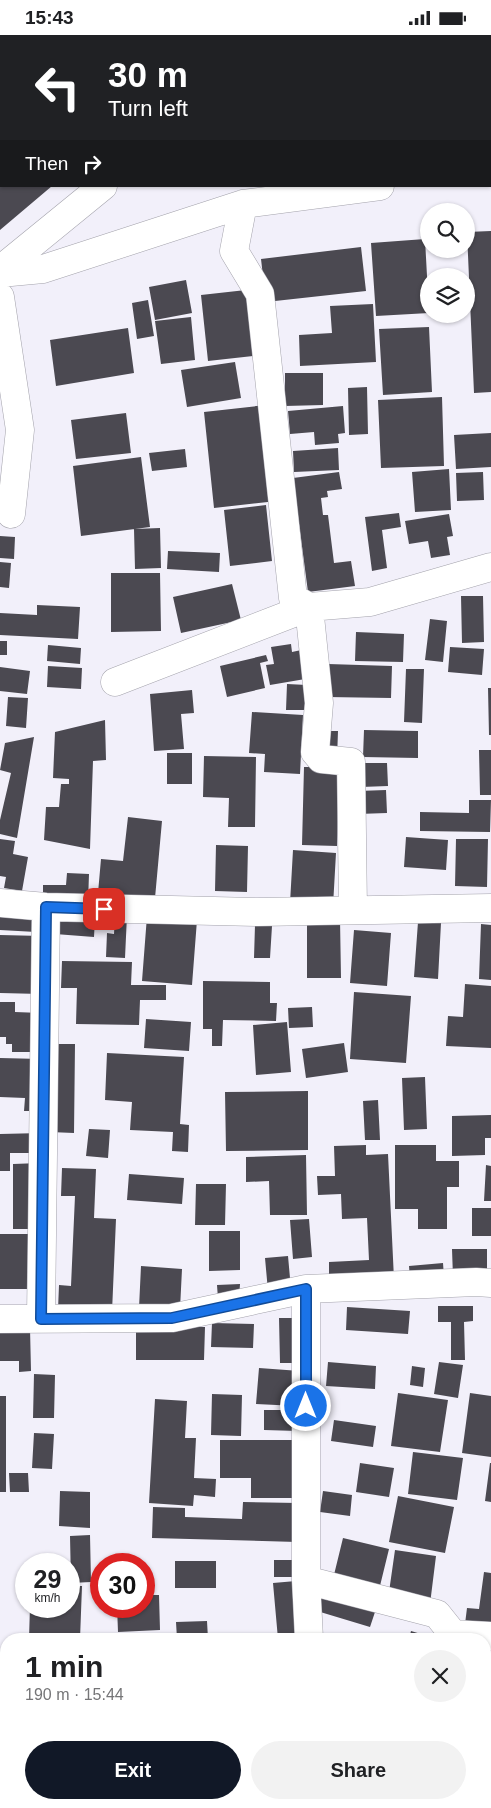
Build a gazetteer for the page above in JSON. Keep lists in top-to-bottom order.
{
  "page": {
    "status": "15:43",
    "turn": ["30 m", "Turn left"],
    "then": "Then",
    "speed": "29 km/h",
    "limit": "30",
    "heading": ["1 min", "190 m · 15:44"],
    "buttons": ["Exit", "Share"]
  }
}
